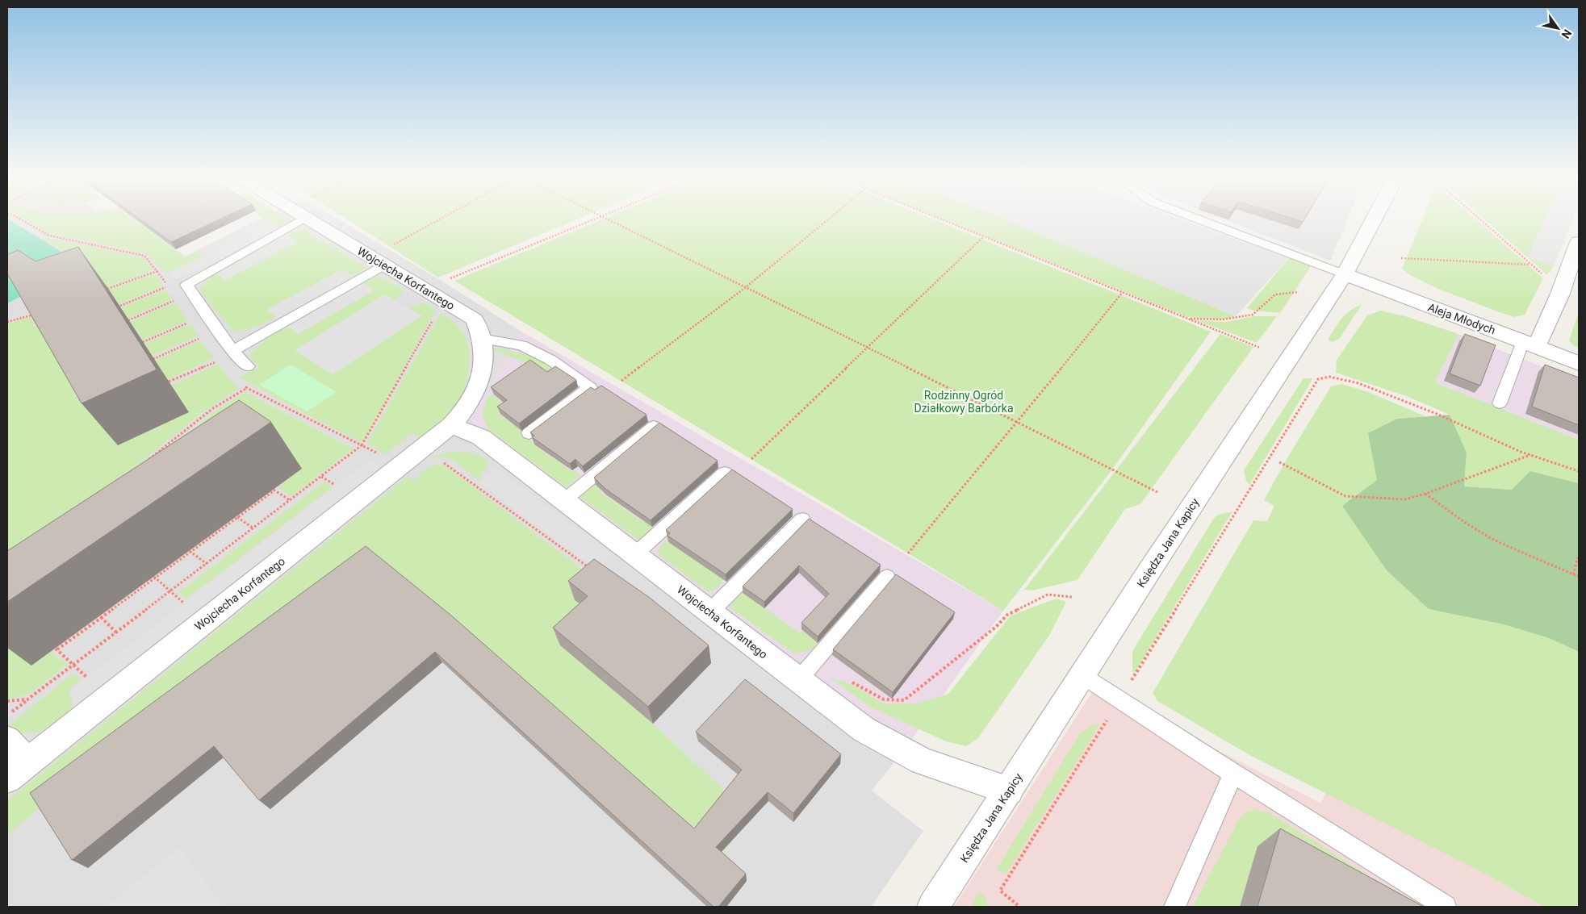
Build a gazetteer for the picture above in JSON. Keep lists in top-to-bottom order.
{
  "streets": {
    "street": ["Wojciecha Korfantego", "Aleja Młodych", "Księdza Jana Kapicy"]
  },
  "crossings": [
    ["Wojciecha Korfantego", "Księdza Jana Kapicy"],
    ["Aleja Młodych", "Księdza Jana Kapicy"]
  ],
  "parks": ["Rodzinny Ogród Działkowy Barbórka"],
  "north": "bottom right"
}
